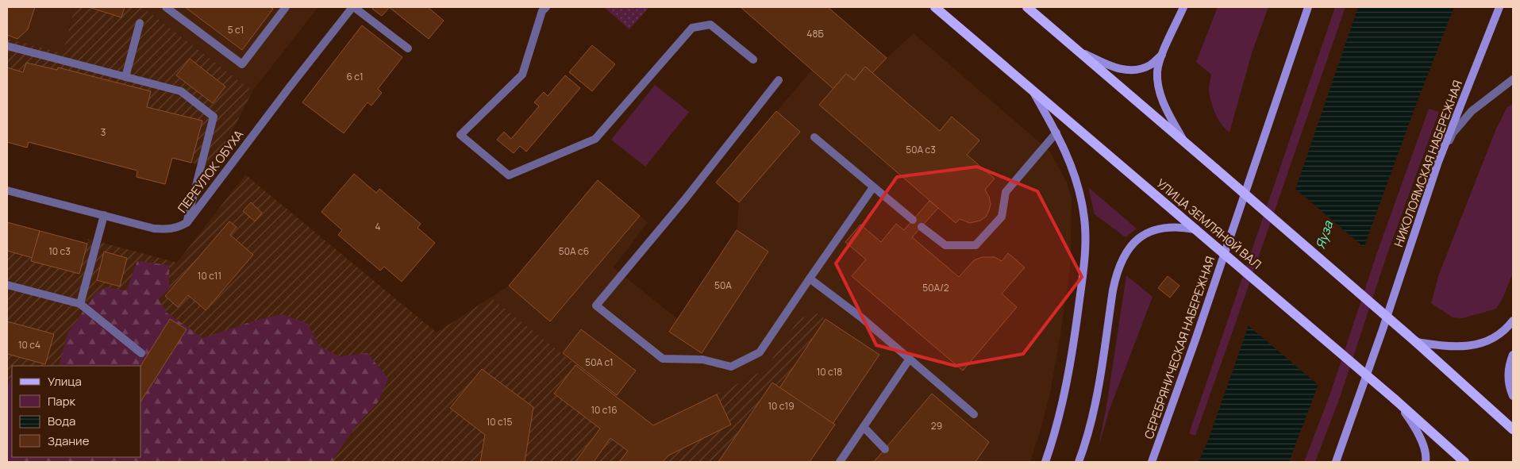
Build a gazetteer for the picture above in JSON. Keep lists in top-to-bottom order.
{
  "streets": {
    "main road": ["НИКОЛОЯМСКАЯ НАБЕРЕЖНАЯ", "УЛИЦА ЗЕМЛЯНОЙ ВАЛ", "СЕРЕБРЯНИЧЕСКАЯ НАБЕРЕЖНАЯ"],
    "street": ["ПЕРЕУЛОК ОБУХА"]
  },
  "water": ["Яуза"],
  "house_numbers": [
    "5 с1",
    "48Б",
    "6 с1",
    "3",
    "50А с3",
    "4",
    "10 с3",
    "50А с6",
    "10 с11",
    "50А",
    "50А/2",
    "10 с4",
    "50А с1",
    "10 с18",
    "10 с19",
    "10 с16",
    "10 с15",
    "29"
  ],
  "legend": [
    "Улица",
    "Парк",
    "Вода",
    "Здание"
  ]
}
